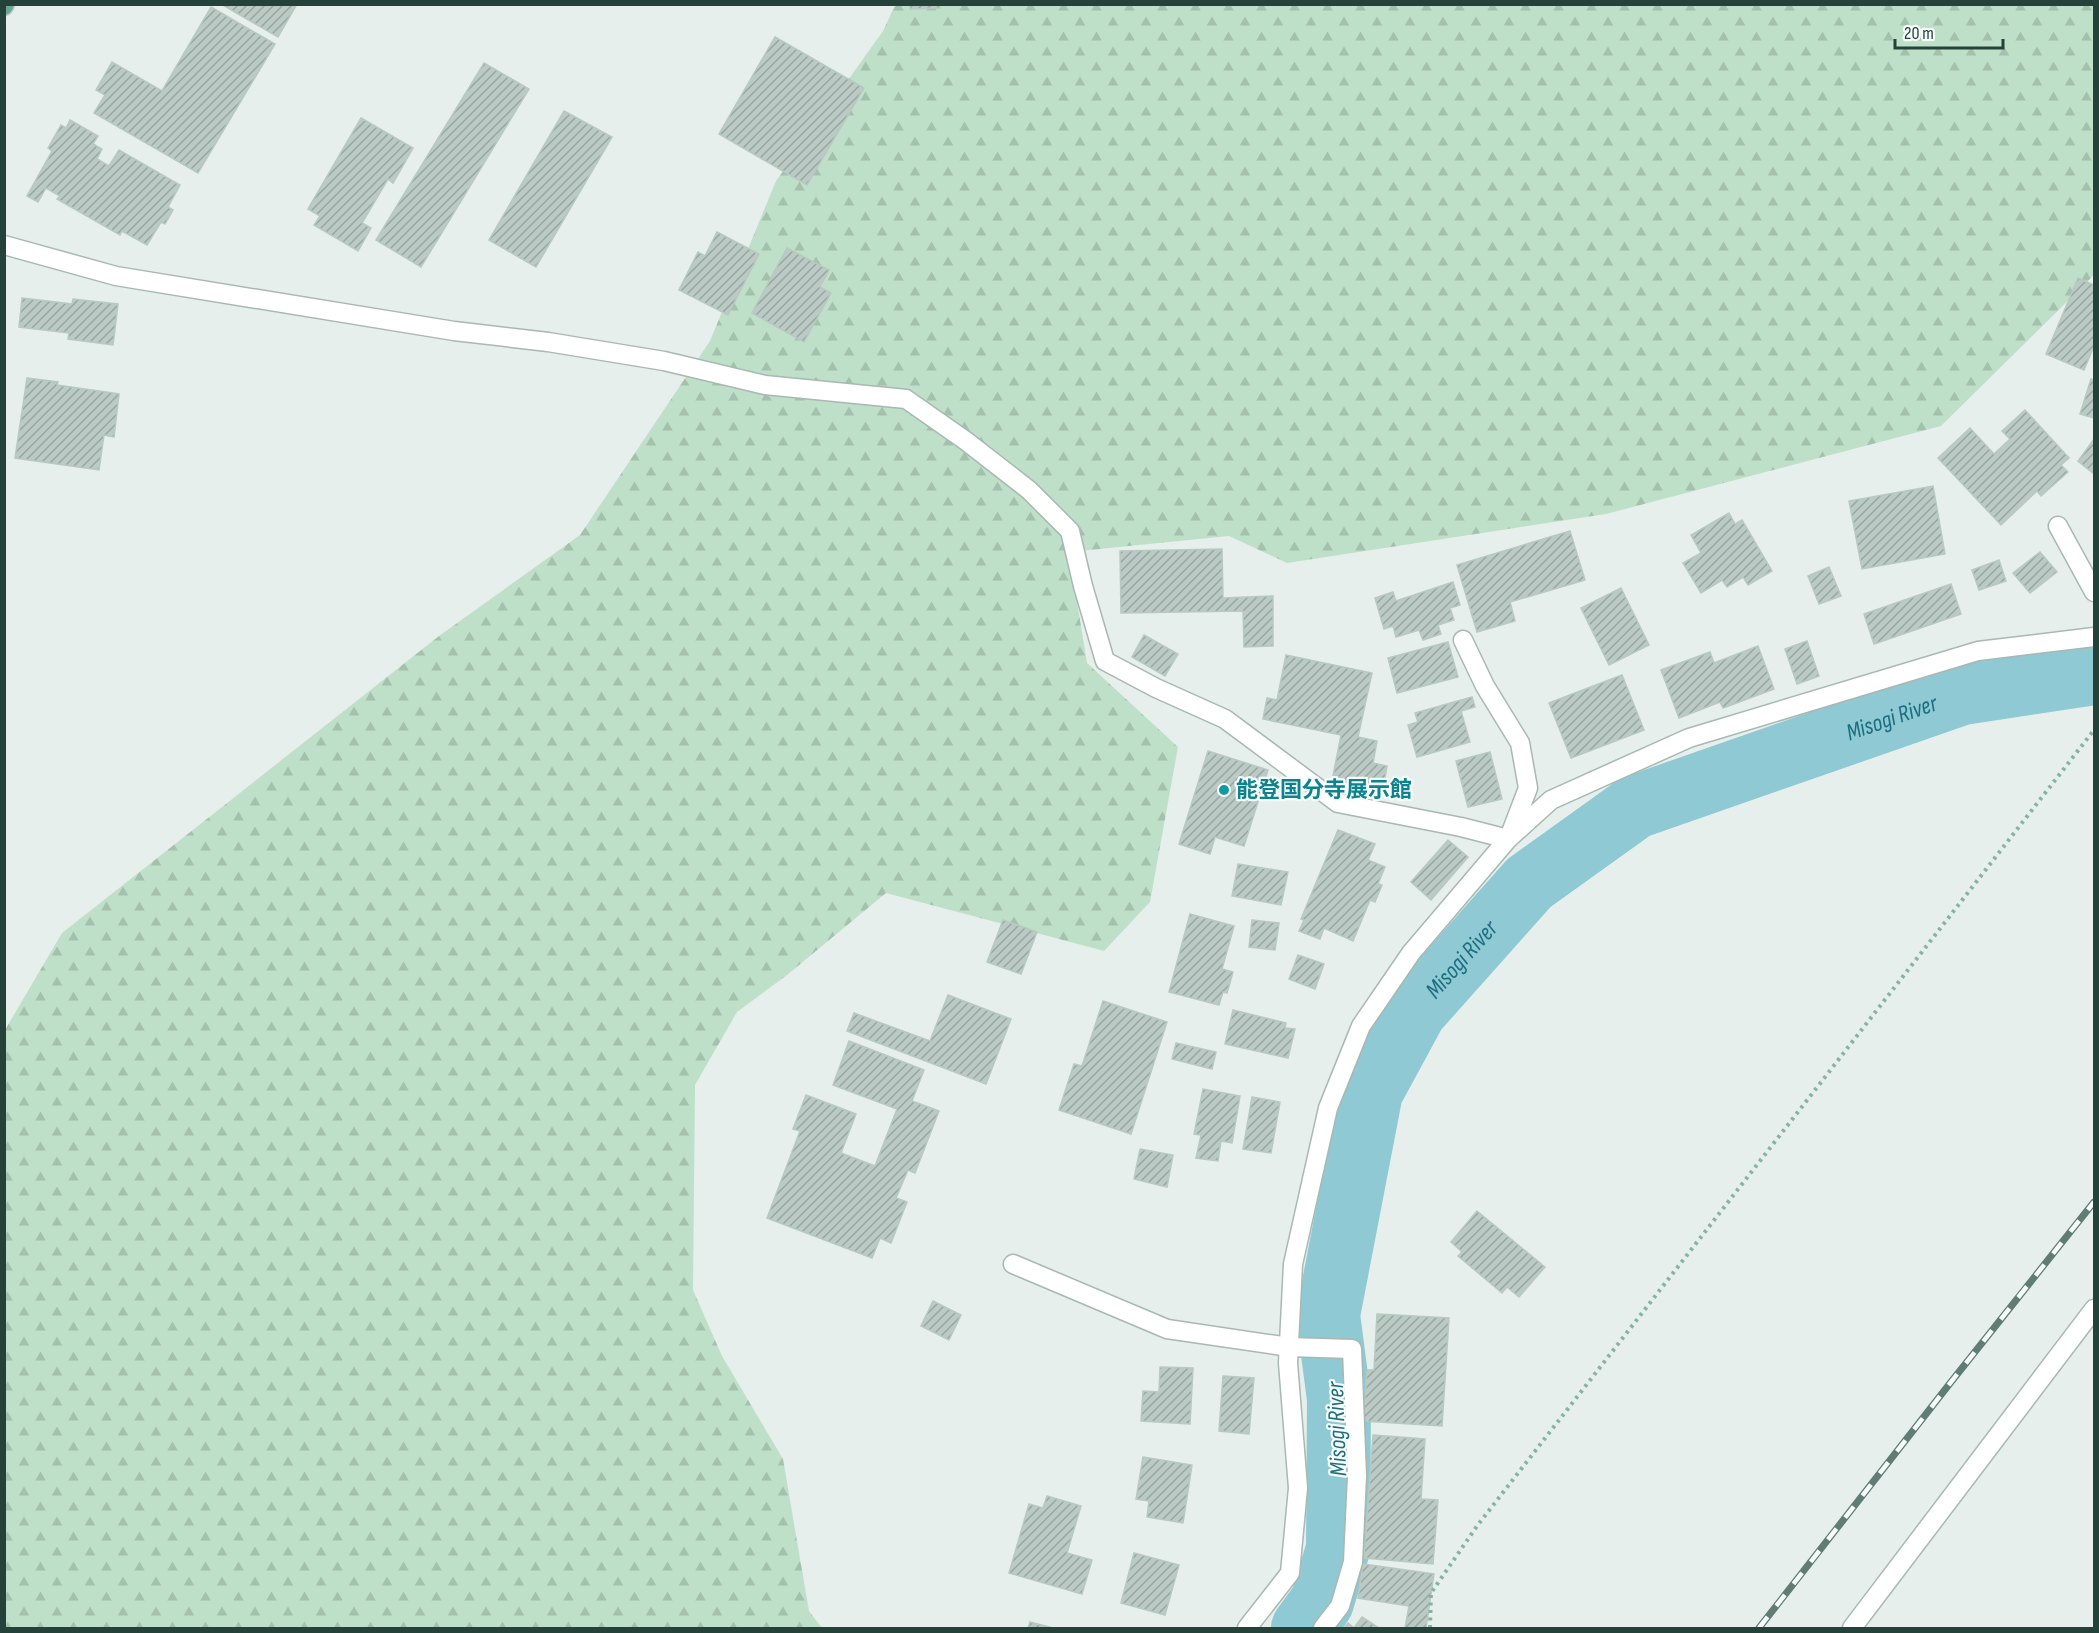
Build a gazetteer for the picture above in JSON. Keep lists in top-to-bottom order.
{
  "water": ["Misogi River"],
  "places": ["能登国分寺展示館"],
  "scale_bar": "20 m"
}
